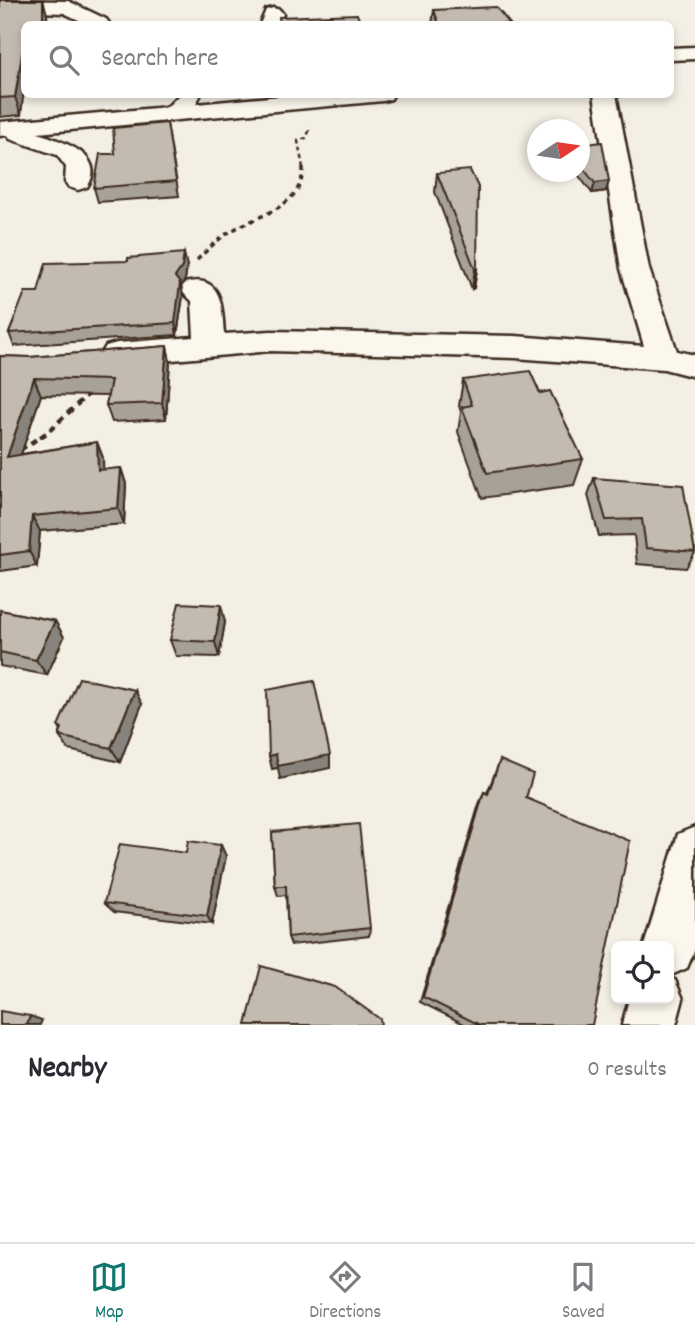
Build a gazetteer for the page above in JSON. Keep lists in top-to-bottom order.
{
  "north": "right",
  "page": {
    "search": "Search here",
    "heading": ["Nearby", "0 results"],
    "nav": ["Map", "Directions", "Saved"]
  }
}
